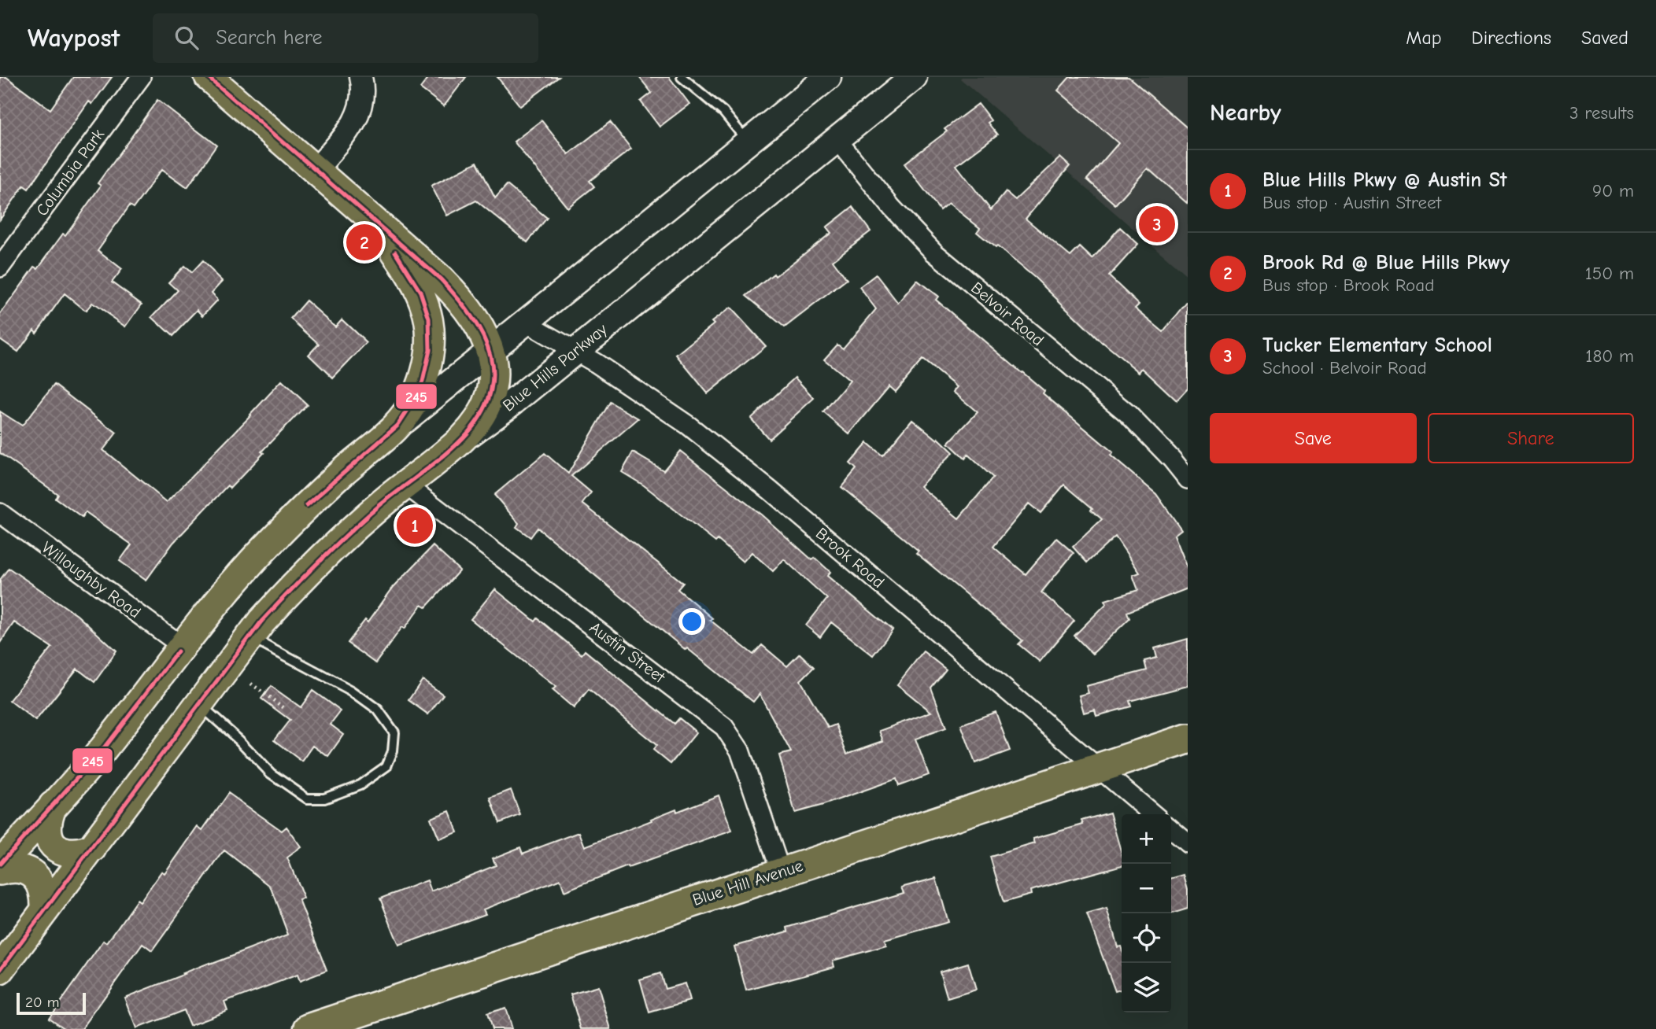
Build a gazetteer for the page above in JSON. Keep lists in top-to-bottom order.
{
  "streets": {
    "highway": ["Blue Hill Avenue"],
    "main road": ["Blue Hills Parkway"],
    "street": [
      "Columbia Park",
      "Belvoir Road",
      "Brook Road",
      "Willoughby Road",
      "Austin Street"
    ]
  },
  "crossings": [
    ["Belvoir Road", "Blue Hills Parkway"],
    ["Blue Hills Parkway", "Brook Road"],
    ["Blue Hills Parkway", "Austin Street"],
    ["Brook Road", "Blue Hill Avenue"],
    ["Austin Street", "Blue Hill Avenue"]
  ],
  "lines": ["transit line 245"],
  "scale_bar": "20 m",
  "page": {
    "header": "Waypost",
    "search": "Search here",
    "nav": ["Map", "Directions", "Saved"],
    "heading": ["Nearby", "3 results"],
    "list": [
      {
        "mark": "1",
        "name": "Blue Hills Pkwy @ Austin St",
        "note": "Bus stop · Austin Street",
        "value": "90 m"
      },
      {
        "mark": "2",
        "name": "Brook Rd @ Blue Hills Pkwy",
        "note": "Bus stop · Brook Road",
        "value": "150 m"
      },
      {
        "mark": "3",
        "name": "Tucker Elementary School",
        "note": "School · Belvoir Road",
        "value": "180 m"
      }
    ],
    "pins": ["3", "2", "1"],
    "buttons": ["Save", "Share"],
    "map_buttons": ["+", "−"],
    "scale": "20 m"
  }
}
